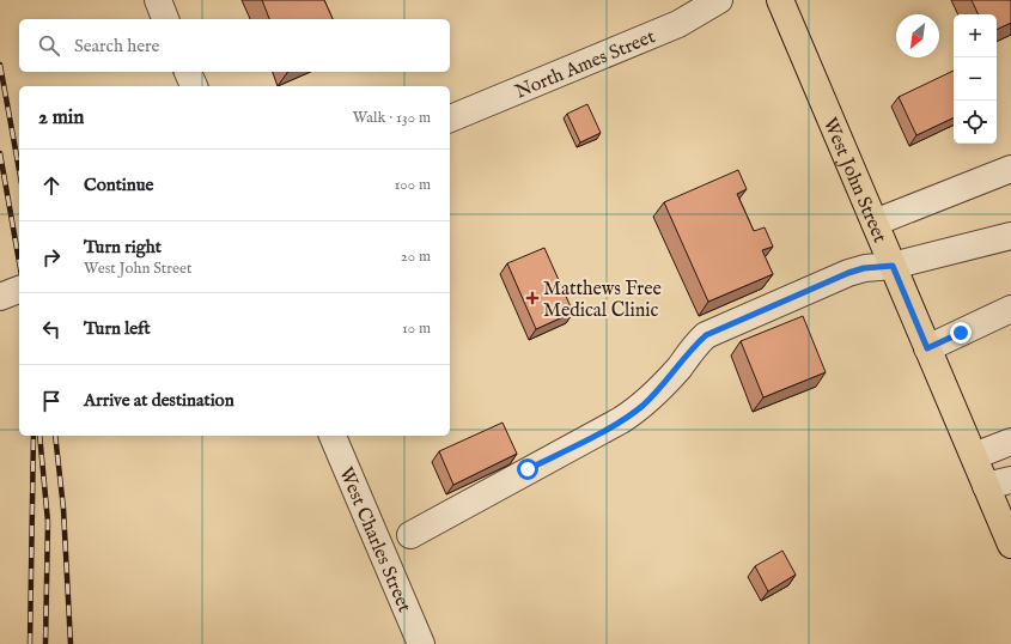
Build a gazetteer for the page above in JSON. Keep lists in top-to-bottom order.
{
  "streets": {
    "main road": ["West John Street"],
    "street": ["North Ames Street", "West Charles Street"]
  },
  "places": {
    "health": ["Matthews Free Medical Clinic"]
  },
  "north": "bottom left",
  "page": {
    "map_buttons": ["+", "−"],
    "search": "Search here",
    "heading": ["2 min", "Walk · 130 m"],
    "list": [
      ["Continue", "100 m"],
      ["Turn right", "West John Street", "20 m"],
      ["Turn left", "10 m"],
      "Arrive at destination"
    ]
  }
}
